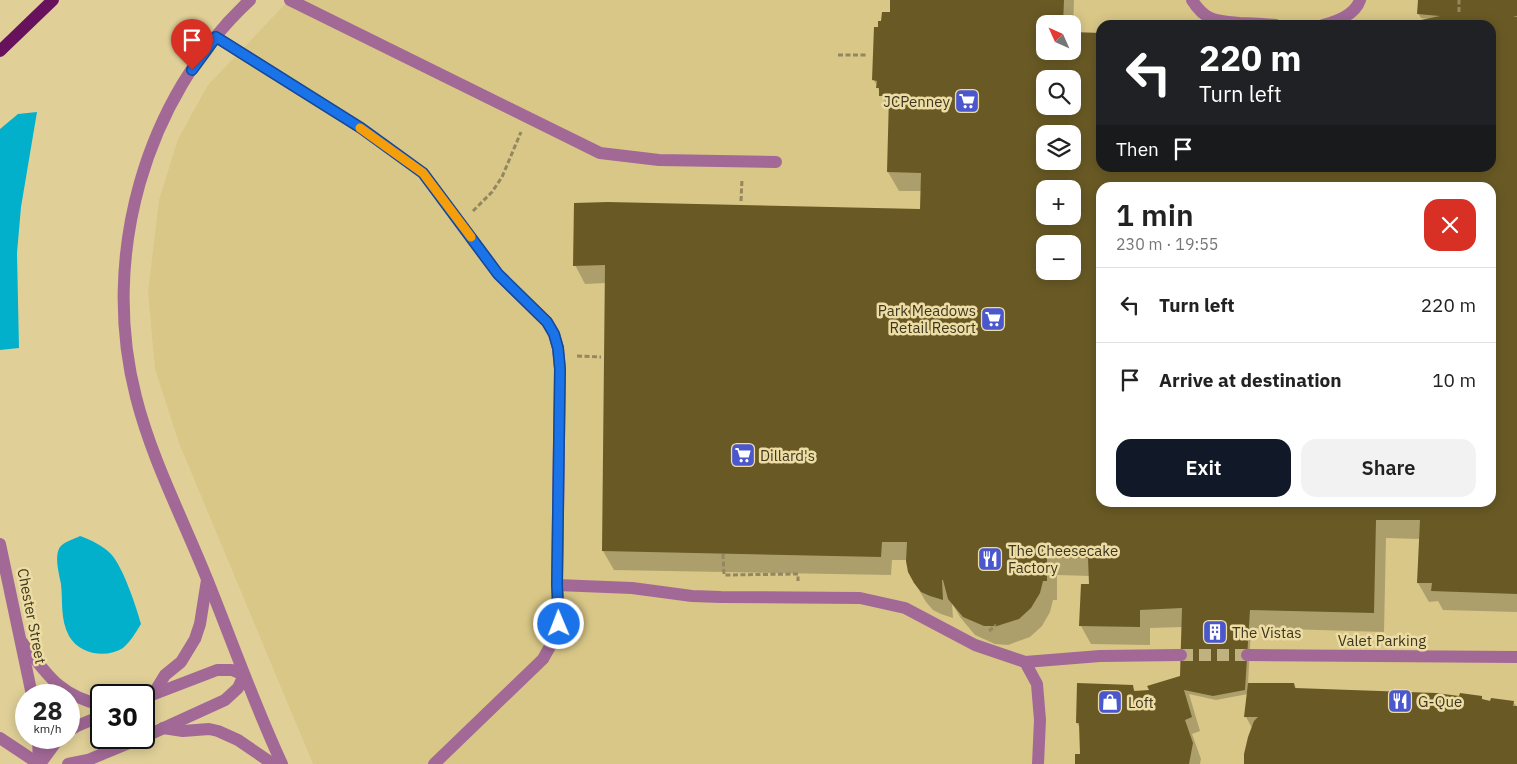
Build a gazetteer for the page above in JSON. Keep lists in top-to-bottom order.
{
  "streets": {
    "street": ["Chester Street", "Valet Parking"]
  },
  "places": {
    "supermarket": ["JCPenney", "Park Meadows Retail Resort", "Dillard's"],
    "restaurant": ["The Cheesecake Factory", "G-Que"],
    "building": ["The Vistas"],
    "shop": ["Loft"]
  },
  "north": "top left",
  "page": {
    "map_buttons": ["+", "−"],
    "turn": ["220 m", "Turn left"],
    "then": "Then",
    "heading": ["1 min", "230 m · 19:55"],
    "list": [
      {
        "name": "Turn left",
        "value": "220 m"
      },
      {
        "name": "Arrive at destination",
        "value": "10 m"
      }
    ],
    "buttons": ["Exit", "Share"],
    "speed": "28 km/h",
    "limit": "30"
  }
}
